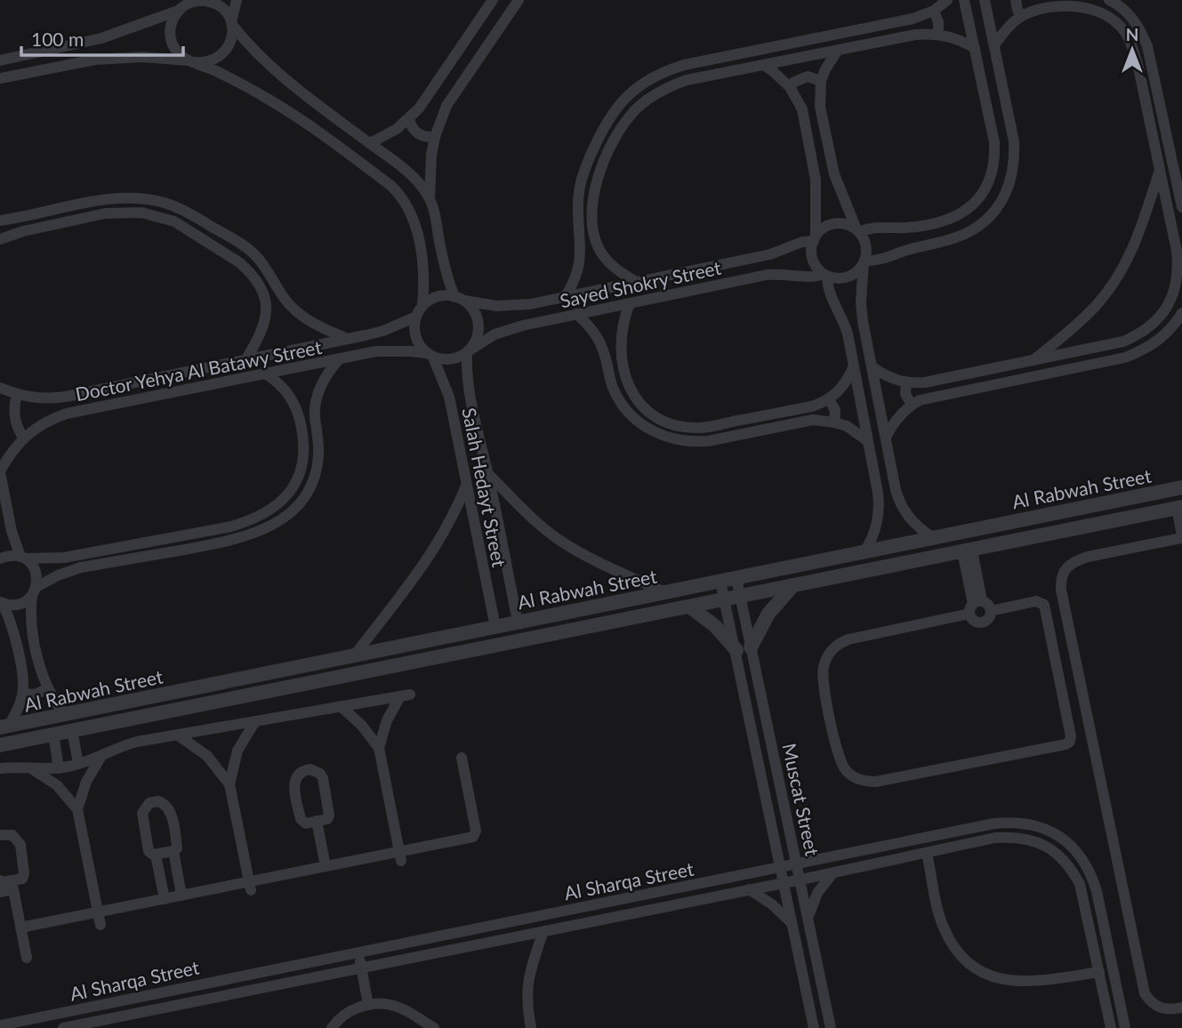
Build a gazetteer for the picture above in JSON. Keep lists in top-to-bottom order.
{
  "streets": {
    "street": [
      "Sayed Shokry Street",
      "Doctor Yehya Al Batawy Street",
      "Salah Hedayt Street",
      "Al Rabwah Street",
      "Muscat Street",
      "Al Sharqa Street"
    ]
  },
  "crossings": [
    ["Sayed Shokry Street", "Doctor Yehya Al Batawy Street"],
    ["Sayed Shokry Street", "Salah Hedayt Street"],
    ["Doctor Yehya Al Batawy Street", "Salah Hedayt Street"],
    ["Salah Hedayt Street", "Al Rabwah Street"],
    ["Al Rabwah Street", "Muscat Street"],
    ["Muscat Street", "Al Sharqa Street"]
  ],
  "scale_bar": "100 m",
  "north": "top"
}
